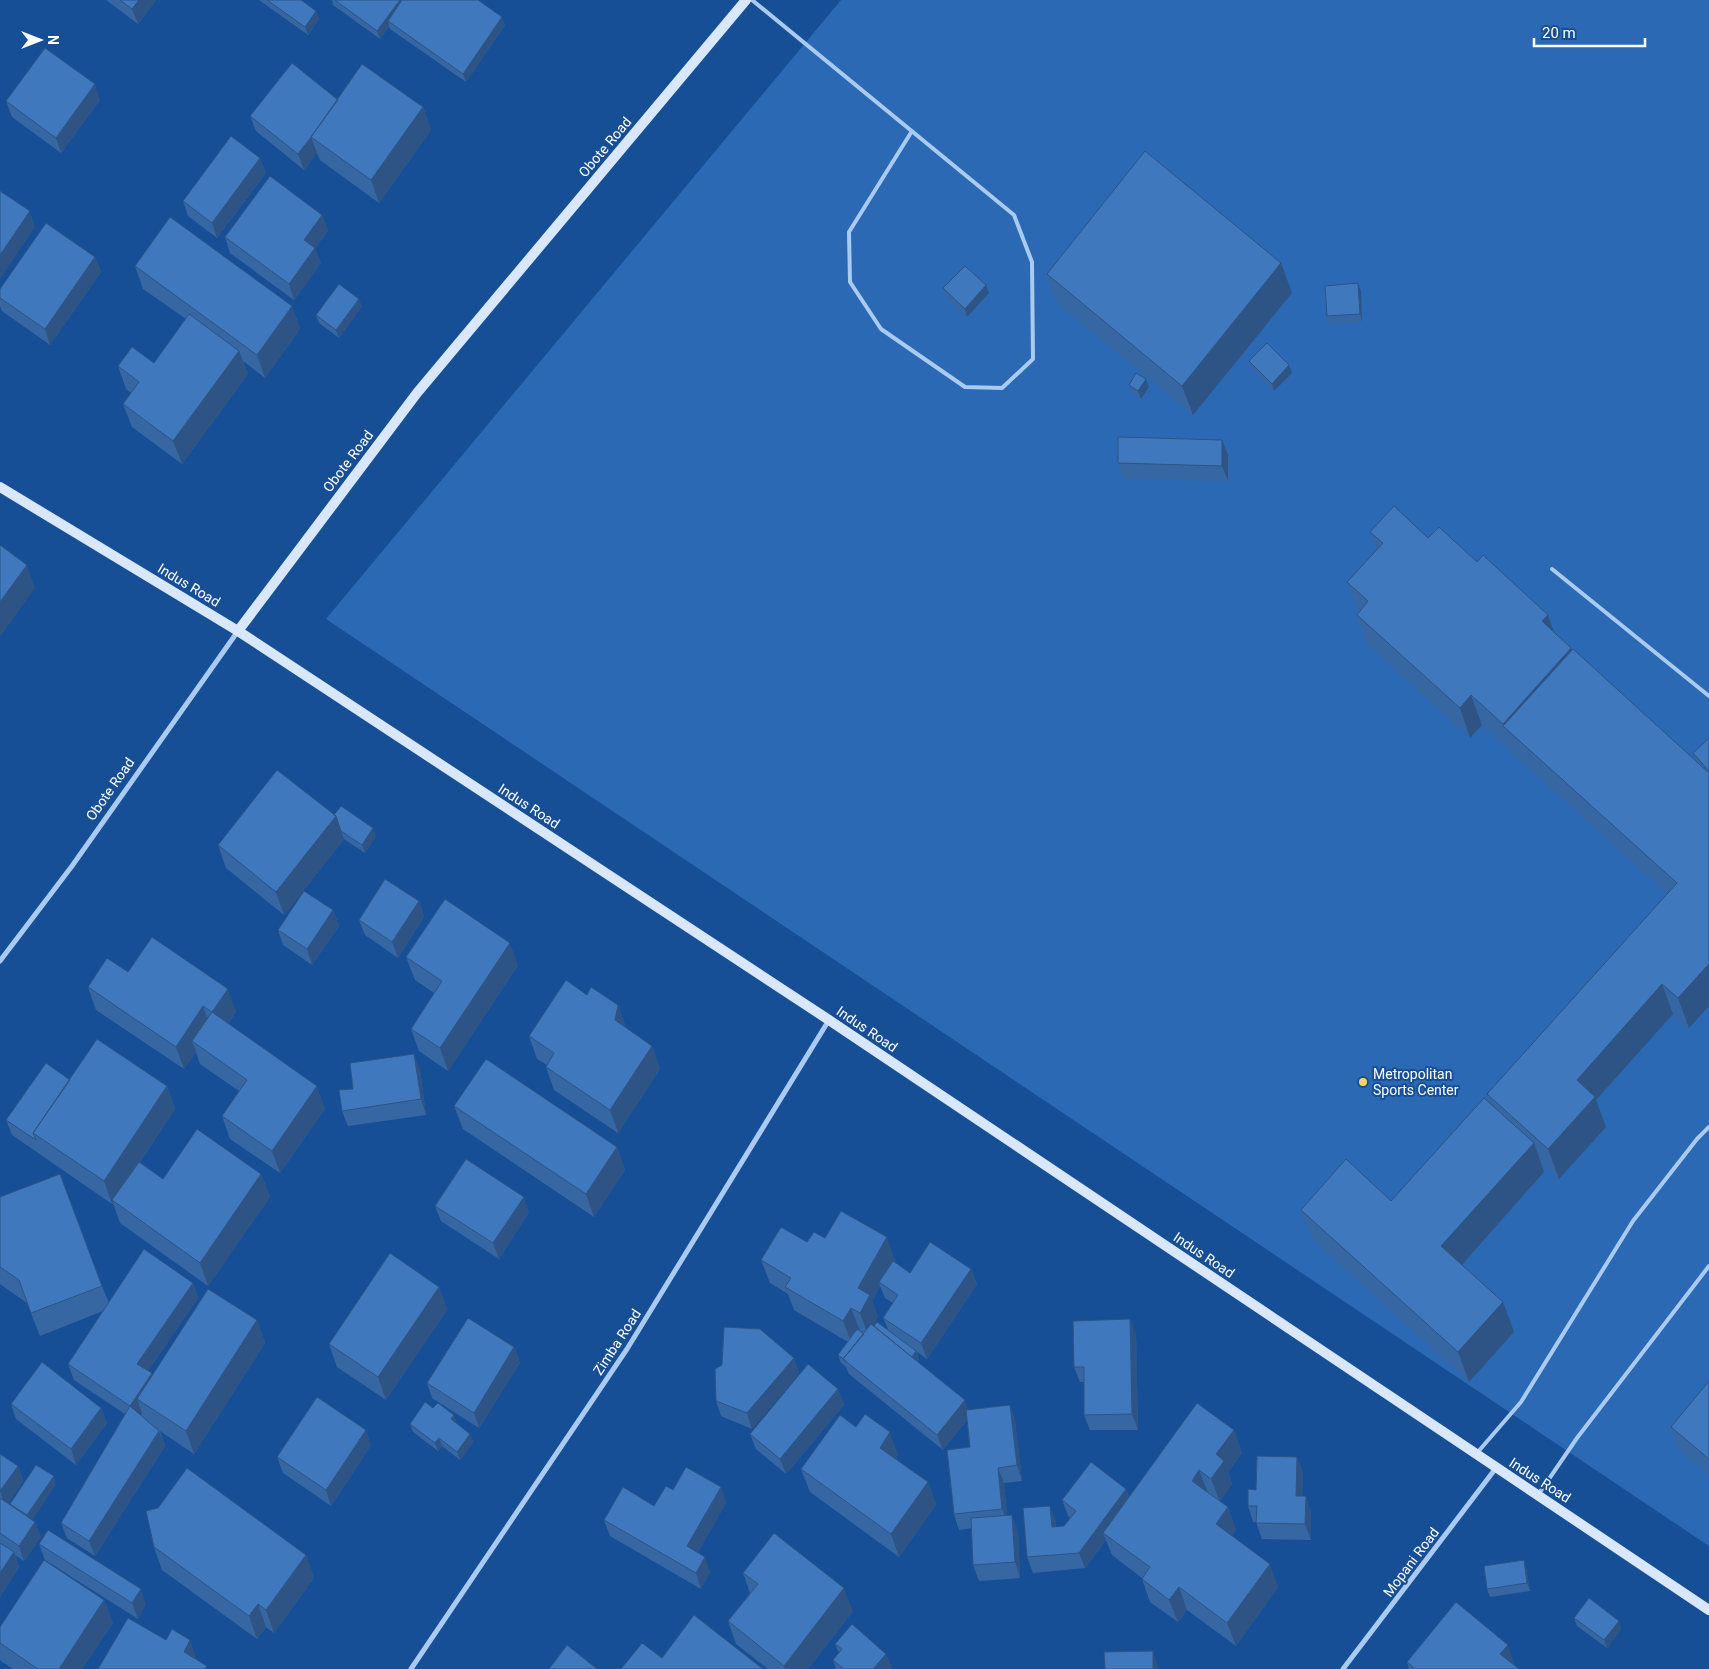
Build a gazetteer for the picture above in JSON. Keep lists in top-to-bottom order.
{
  "streets": {
    "street": [
      "Obote Road",
      "Indus Road",
      "Zimba Road",
      "Mopani Road"
    ]
  },
  "crossings": [
    ["Obote Road", "Indus Road"],
    ["Indus Road", "Zimba Road"],
    ["Indus Road", "Mopani Road"]
  ],
  "places": ["Metropolitan Sports Center"],
  "scale_bar": "20 m",
  "north": "right"
}
